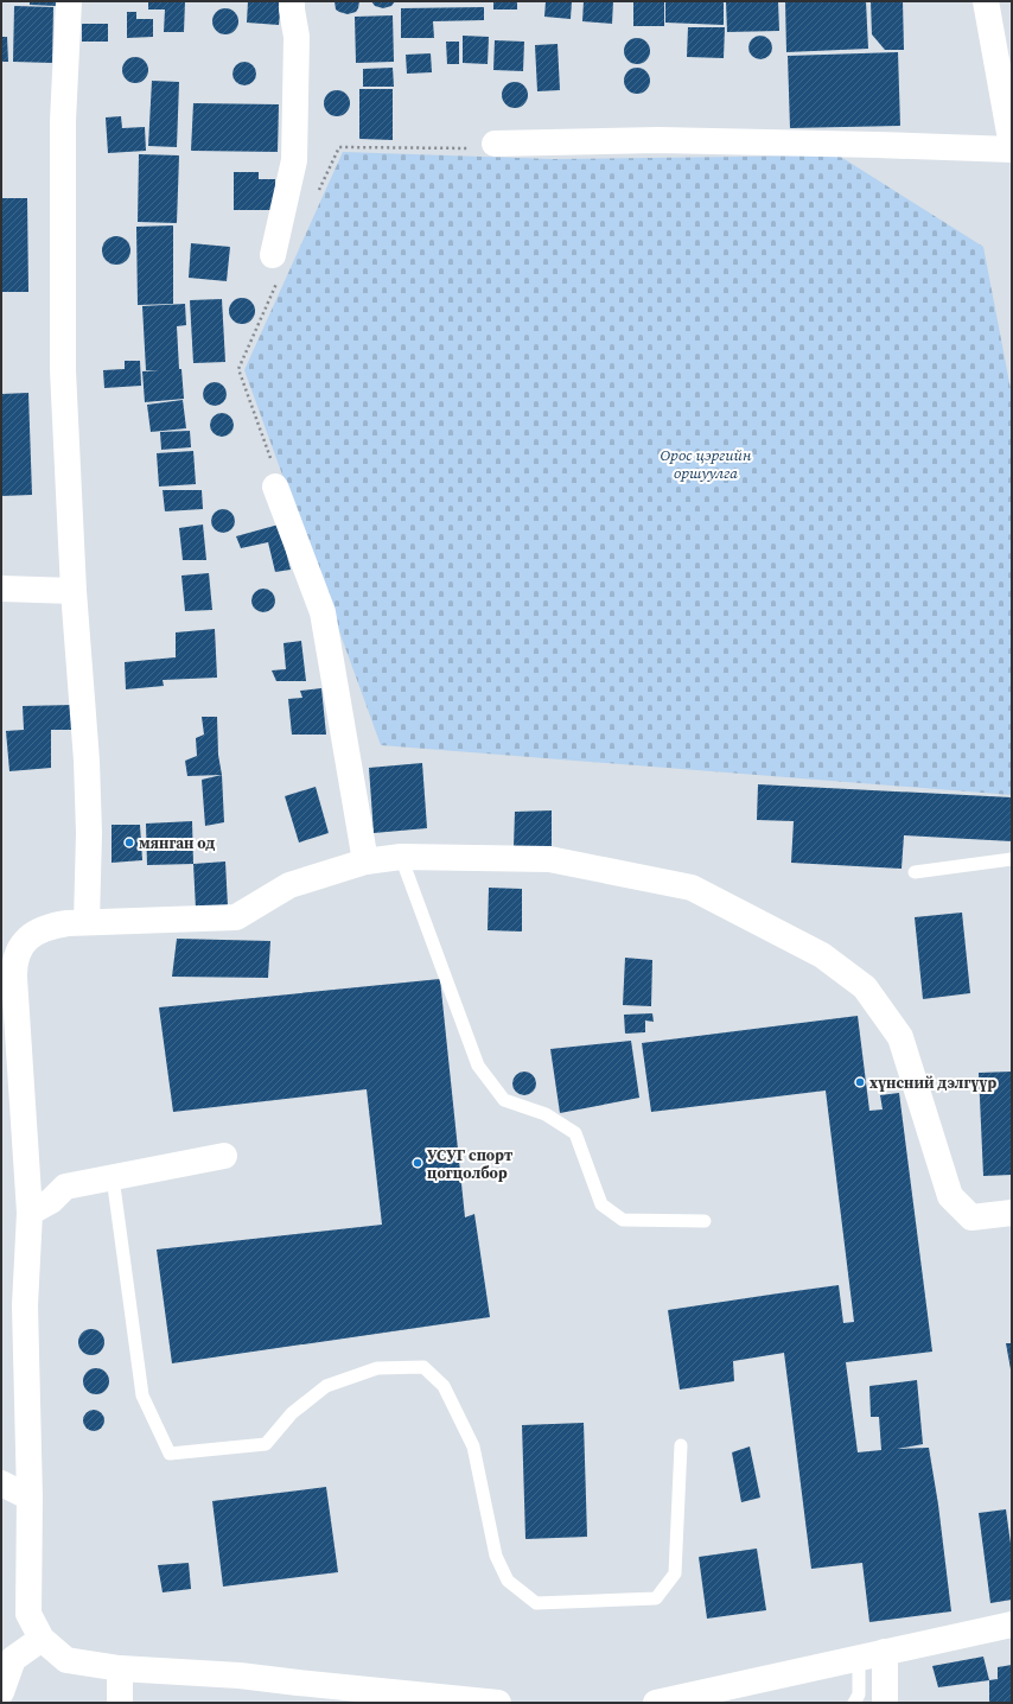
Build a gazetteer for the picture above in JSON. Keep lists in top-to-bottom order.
{
  "parks": ["Орос цэргийн оршуулга"],
  "places": ["мянган од", "хүнсний дэлгүүр", "УСУГ спорт цогцолбор"]
}
